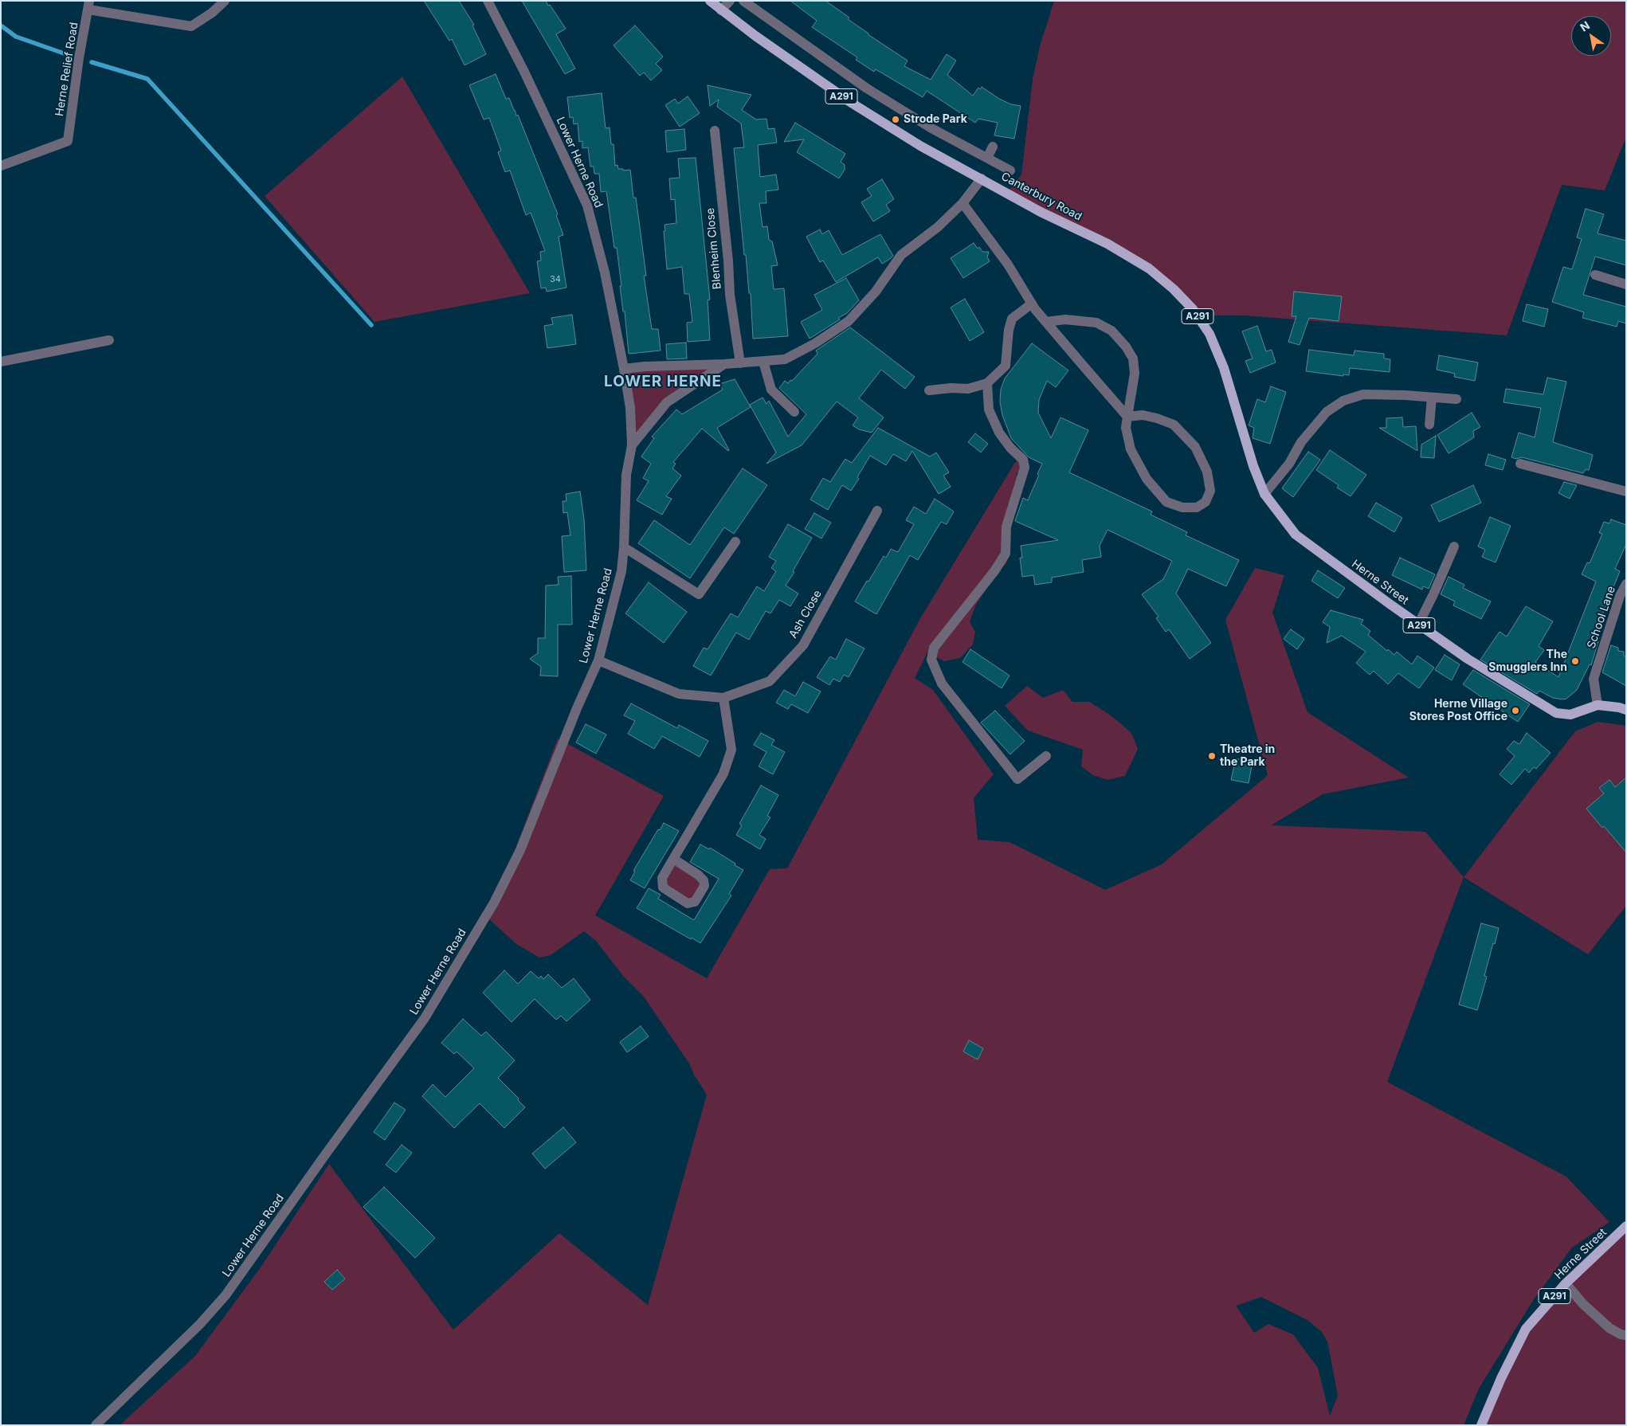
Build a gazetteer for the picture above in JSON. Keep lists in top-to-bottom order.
{
  "streets": {
    "main road": ["A291", "Canterbury Road", "Herne Street"],
    "street": [
      "Herne Relief Road",
      "Lower Herne Road",
      "Blenheim Close",
      "Ash Close",
      "School Lane"
    ]
  },
  "crossings": [
    ["Lower Herne Road", "Ash Close"],
    ["Canterbury Road", "Herne Street"],
    ["Herne Street", "School Lane"]
  ],
  "districts": ["LOWER HERNE"],
  "places": [
    "Strode Park",
    "The Smugglers Inn",
    "Herne Village Stores Post Office",
    "Theatre in the Park"
  ],
  "house_numbers": ["34"],
  "north": "top left"
}
